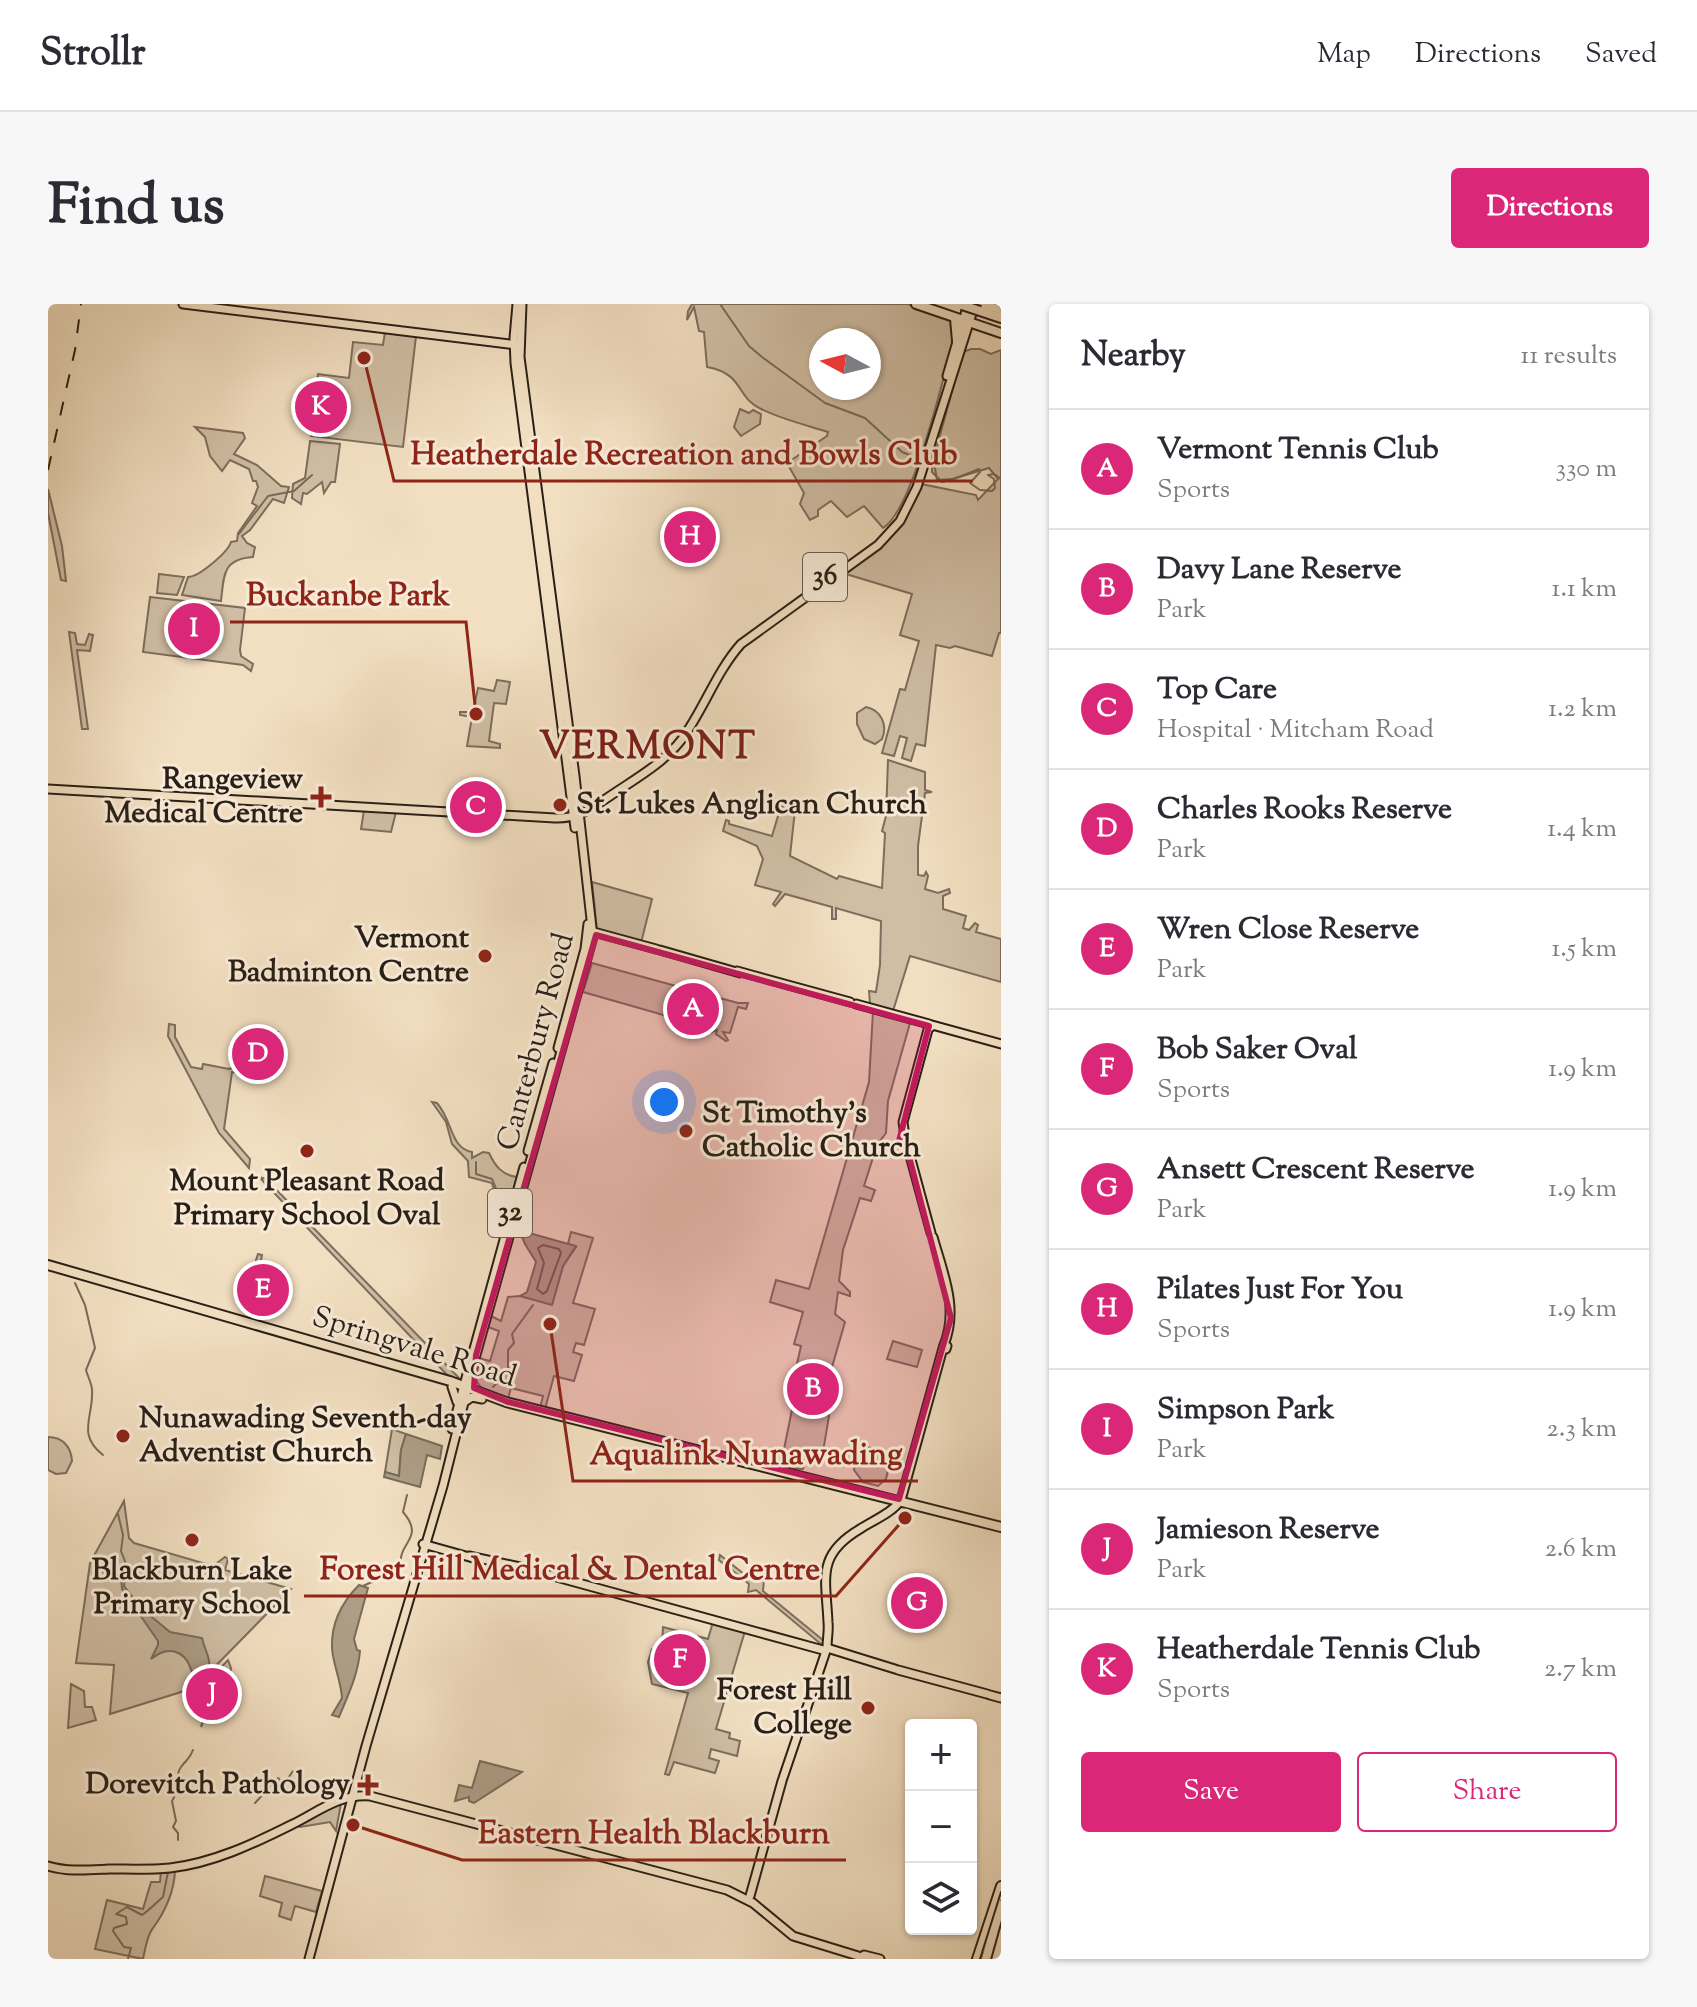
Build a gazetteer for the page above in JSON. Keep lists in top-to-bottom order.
{
  "streets": {
    "highway": ["Springvale Road"],
    "main road": ["36", "Canterbury Road", "32"]
  },
  "crossings": [
    ["36", "Canterbury Road"],
    ["Canterbury Road", "Springvale Road"]
  ],
  "districts": ["VERMONT"],
  "places": {
    "other": [
      "Heatherdale Recreation and Bowls Club",
      "Buckanbe Park",
      "St. Lukes Anglican Church",
      "Vermont Badminton Centre",
      "St Timothy's Catholic Church",
      "Mount Pleasant Road Primary School Oval",
      "Aqualink Nunawading",
      "Nunawading Seventh-day Adventist Church",
      "Forest Hill Medical & Dental Centre",
      "Blackburn Lake Primary School",
      "Forest Hill College",
      "Eastern Health Blackburn"
    ],
    "health": ["Rangeview Medical Centre", "Dorevitch Pathology"]
  },
  "north": "left",
  "page": {
    "header": "Strollr",
    "nav": ["Map", "Directions", "Saved"],
    "title": "Find us",
    "buttons": [
      "Directions",
      ["Save", "Share"]
    ],
    "heading": ["Nearby", "11 results"],
    "pins": [
      "K",
      "H",
      "I",
      "C",
      "A",
      "D",
      "E",
      "B",
      "G",
      "F",
      "J"
    ],
    "list": [
      {
        "mark": "A",
        "name": "Vermont Tennis Club",
        "note": "Sports",
        "value": "330 m"
      },
      {
        "mark": "B",
        "name": "Davy Lane Reserve",
        "note": "Park",
        "value": "1.1 km"
      },
      {
        "mark": "C",
        "name": "Top Care",
        "note": "Hospital · Mitcham Road",
        "value": "1.2 km"
      },
      {
        "mark": "D",
        "name": "Charles Rooks Reserve",
        "note": "Park",
        "value": "1.4 km"
      },
      {
        "mark": "E",
        "name": "Wren Close Reserve",
        "note": "Park",
        "value": "1.5 km"
      },
      {
        "mark": "F",
        "name": "Bob Saker Oval",
        "note": "Sports",
        "value": "1.9 km"
      },
      {
        "mark": "G",
        "name": "Ansett Crescent Reserve",
        "note": "Park",
        "value": "1.9 km"
      },
      {
        "mark": "H",
        "name": "Pilates Just For You",
        "note": "Sports",
        "value": "1.9 km"
      },
      {
        "mark": "I",
        "name": "Simpson Park",
        "note": "Park",
        "value": "2.3 km"
      },
      {
        "mark": "J",
        "name": "Jamieson Reserve",
        "note": "Park",
        "value": "2.6 km"
      },
      {
        "mark": "K",
        "name": "Heatherdale Tennis Club",
        "note": "Sports",
        "value": "2.7 km"
      }
    ],
    "map_buttons": ["+", "−"]
  }
}
